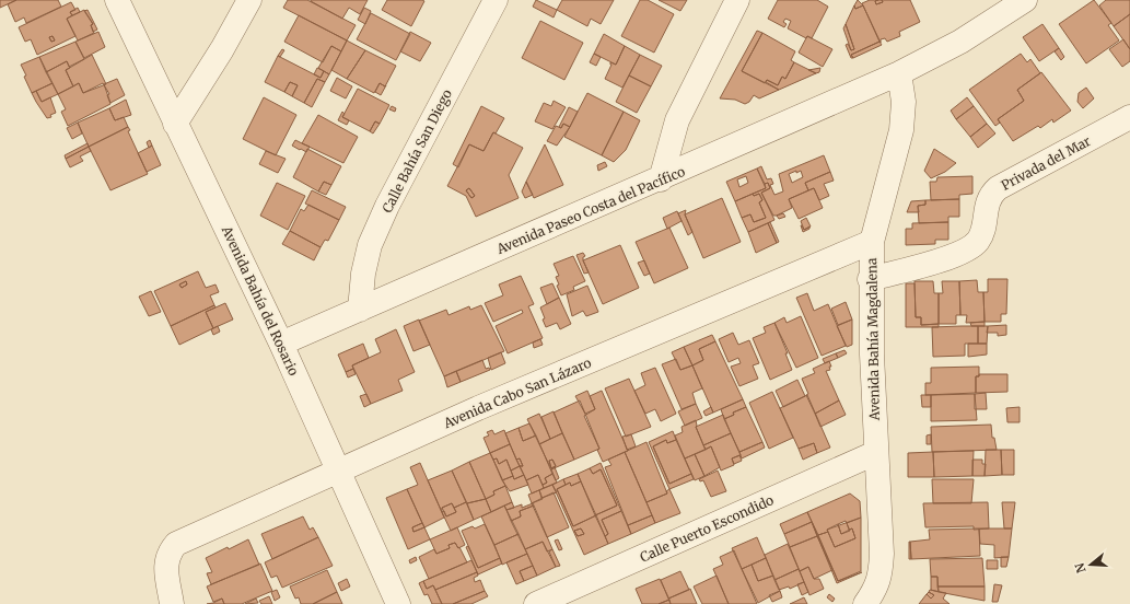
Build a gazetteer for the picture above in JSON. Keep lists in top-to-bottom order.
{
  "streets": {
    "street": [
      "Calle Bahía San Diego",
      "Privada del Mar",
      "Avenida Paseo Costa del Pacífico",
      "Avenida Bahía del Rosario",
      "Avenida Bahía Magdalena",
      "Avenida Cabo San Lázaro",
      "Calle Puerto Escondido"
    ]
  },
  "crossings": [
    ["Calle Bahía San Diego", "Avenida Paseo Costa del Pacífico"],
    ["Privada del Mar", "Avenida Bahía Magdalena"],
    ["Avenida Paseo Costa del Pacífico", "Avenida Bahía del Rosario"],
    ["Avenida Paseo Costa del Pacífico", "Avenida Bahía Magdalena"],
    ["Avenida Bahía del Rosario", "Avenida Cabo San Lázaro"],
    ["Avenida Bahía Magdalena", "Avenida Cabo San Lázaro"],
    ["Avenida Bahía Magdalena", "Calle Puerto Escondido"]
  ],
  "north": "left"
}
